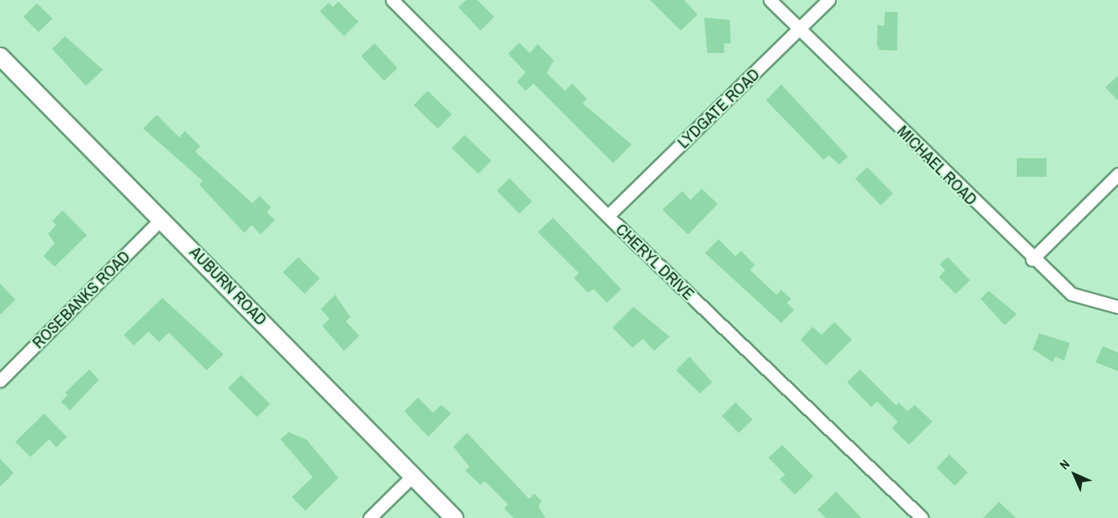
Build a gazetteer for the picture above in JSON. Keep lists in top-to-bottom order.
{
  "streets": {
    "street": [
      "LYDGATE ROAD",
      "MICHAEL ROAD",
      "CHERYL DRIVE",
      "AUBURN ROAD",
      "ROSEBANKS ROAD"
    ]
  },
  "crossings": [
    ["LYDGATE ROAD", "MICHAEL ROAD"],
    ["LYDGATE ROAD", "CHERYL DRIVE"],
    ["AUBURN ROAD", "ROSEBANKS ROAD"]
  ],
  "north": "top left"
}
